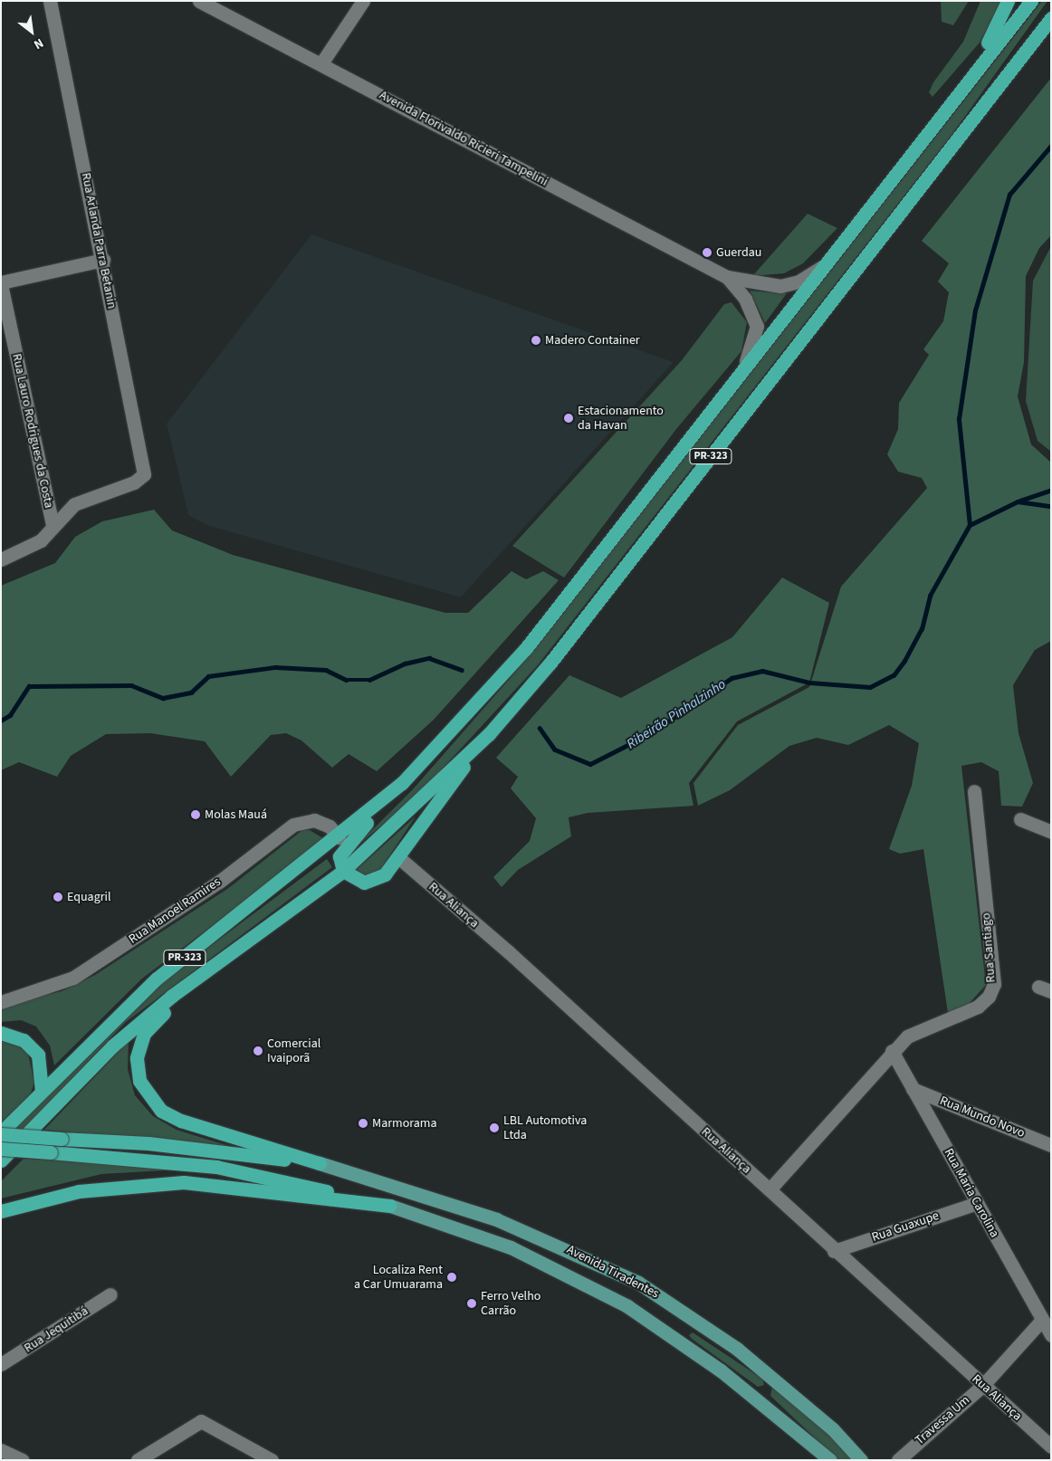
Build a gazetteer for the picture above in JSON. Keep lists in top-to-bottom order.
{
  "streets": {
    "highway": ["PR-323"],
    "main road": ["Avenida Tiradentes"],
    "street": [
      "Avenida Florivaldo Ricieri Tampelini",
      "Rua Arlanda Parra Betanin",
      "Rua Lauro Rodrigues da Costa",
      "Rua Aliança",
      "Rua Manoel Ramires",
      "Rua Santiago",
      "Rua Mundo Novo",
      "Rua Maria Carolina",
      "Rua Guaxupe",
      "Rua Jequitibá",
      "Travessa Um"
    ]
  },
  "crossings": [
    ["Avenida Florivaldo Ricieri Tampelini", "PR-323"],
    ["Rua Arlanda Parra Betanin", "Rua Lauro Rodrigues da Costa"],
    ["PR-323", "Rua Manoel Ramires"],
    ["Rua Aliança", "Rua Santiago"],
    ["Rua Aliança", "Rua Guaxupe"],
    ["Rua Aliança", "Travessa Um"],
    ["Rua Santiago", "Rua Maria Carolina"],
    ["Rua Mundo Novo", "Rua Maria Carolina"],
    ["Rua Maria Carolina", "Rua Guaxupe"],
    ["Rua Maria Carolina", "Travessa Um"]
  ],
  "water": ["Ribeirão Pinhalzinho"],
  "places": [
    "Guerdau",
    "Madero Container",
    "Estacionamento da Havan",
    "Molas Mauá",
    "Equagril",
    "Comercial Ivaiporã",
    "Marmorama",
    "LBL Automotiva Ltda",
    "Localiza Rent a Car Umuarama",
    "Ferro Velho Carrão"
  ],
  "north": "bottom right"
}
